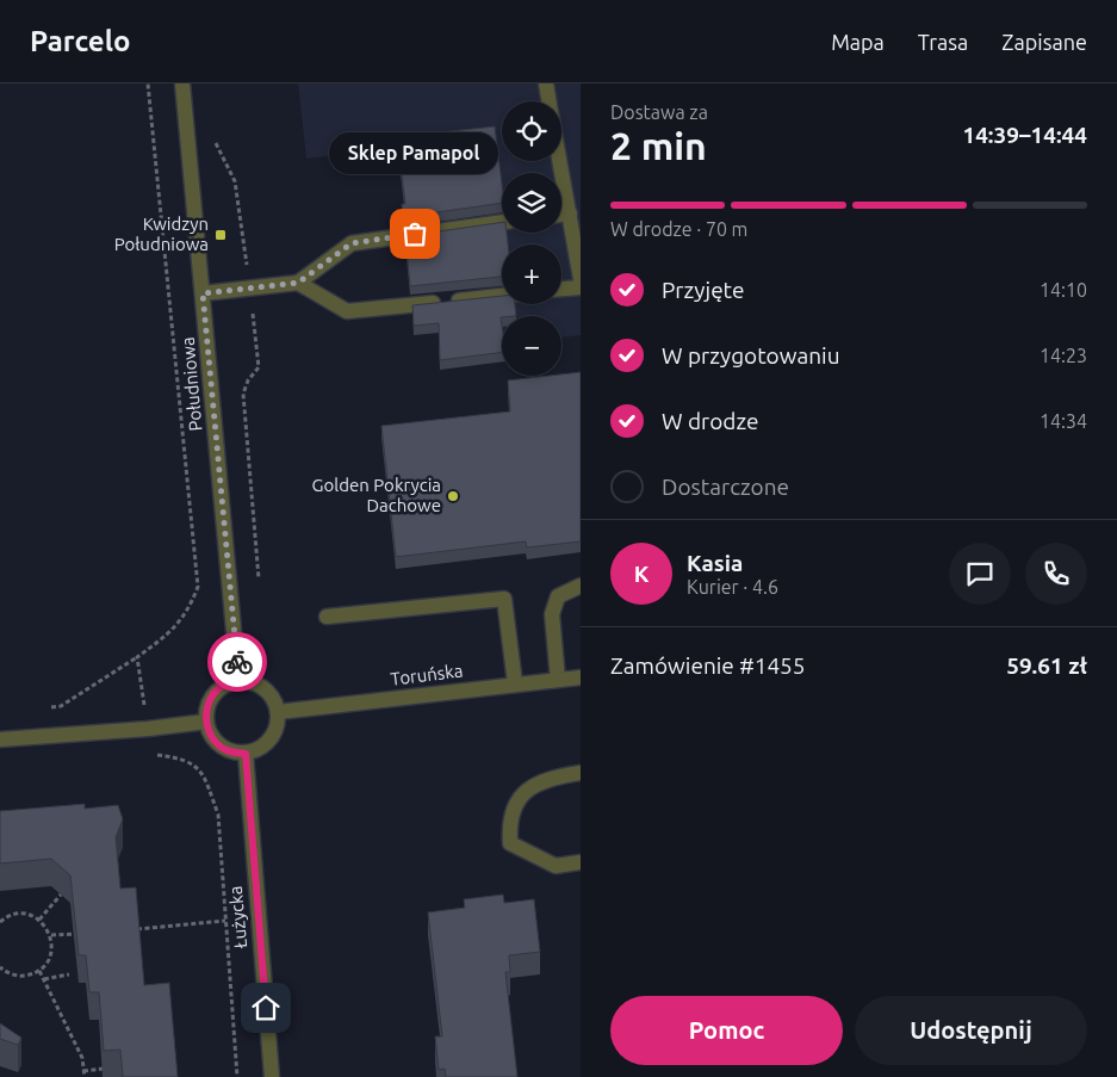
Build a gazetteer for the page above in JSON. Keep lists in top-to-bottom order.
{
  "streets": {
    "street": ["Południowa", "Toruńska", "Łużycka"]
  },
  "crossings": [
    ["Południowa", "Toruńska"],
    ["Południowa", "Łużycka"],
    ["Toruńska", "Łużycka"]
  ],
  "places": {
    "other": ["Sklep Pamapol", "Golden Pokrycia Dachowe"],
    "transit": ["Kwidzyn Południowa"]
  },
  "page": {
    "header": "Parcelo",
    "nav": ["Mapa", "Trasa", "Zapisane"],
    "heading": ["2 min", "Dostawa za", "14:39–14:44"],
    "panel": [
      "Kasia",
      "Kurier · 4.6",
      "Zamówienie #1455",
      "59.61 zł"
    ],
    "map_buttons": ["+", "−"],
    "bubble": "Sklep Pamapol",
    "bar": "W drodze · 70 m",
    "list": [
      ["Przyjęte", "14:10"],
      ["W przygotowaniu", "14:23"],
      ["W drodze", "14:34"],
      "Dostarczone"
    ],
    "round": "K",
    "buttons": ["Pomoc", "Udostępnij"]
  }
}
